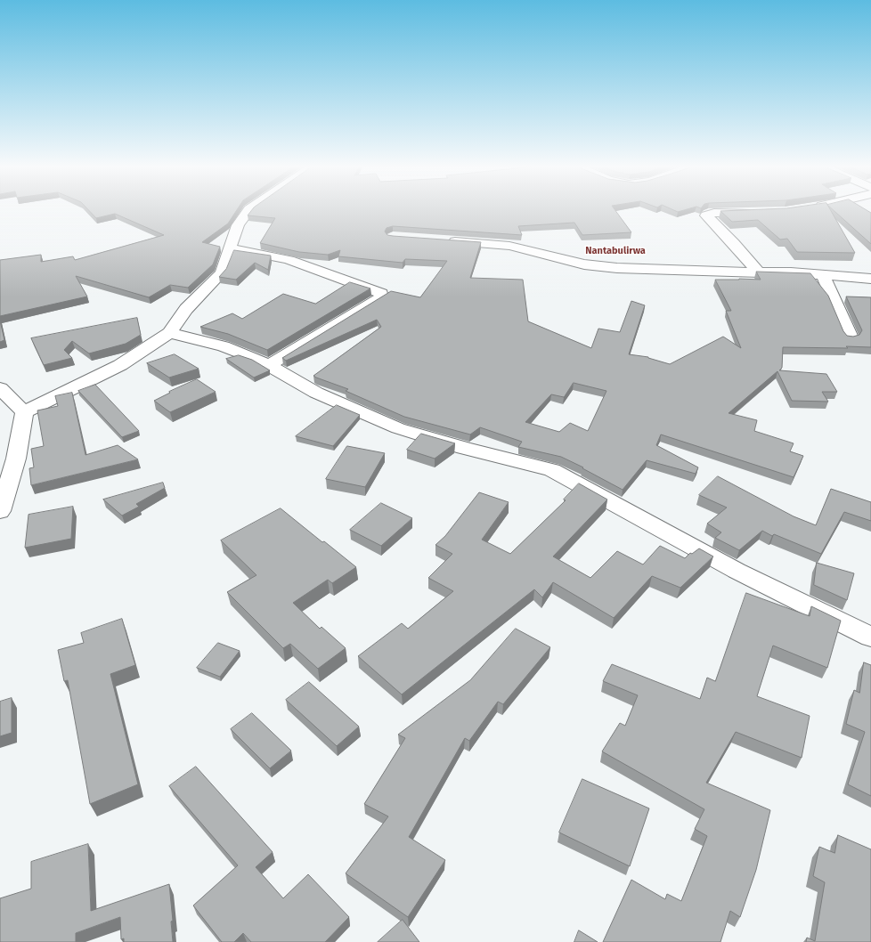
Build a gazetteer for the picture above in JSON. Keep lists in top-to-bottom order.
{
  "districts": ["Nantabulirwa"]
}
